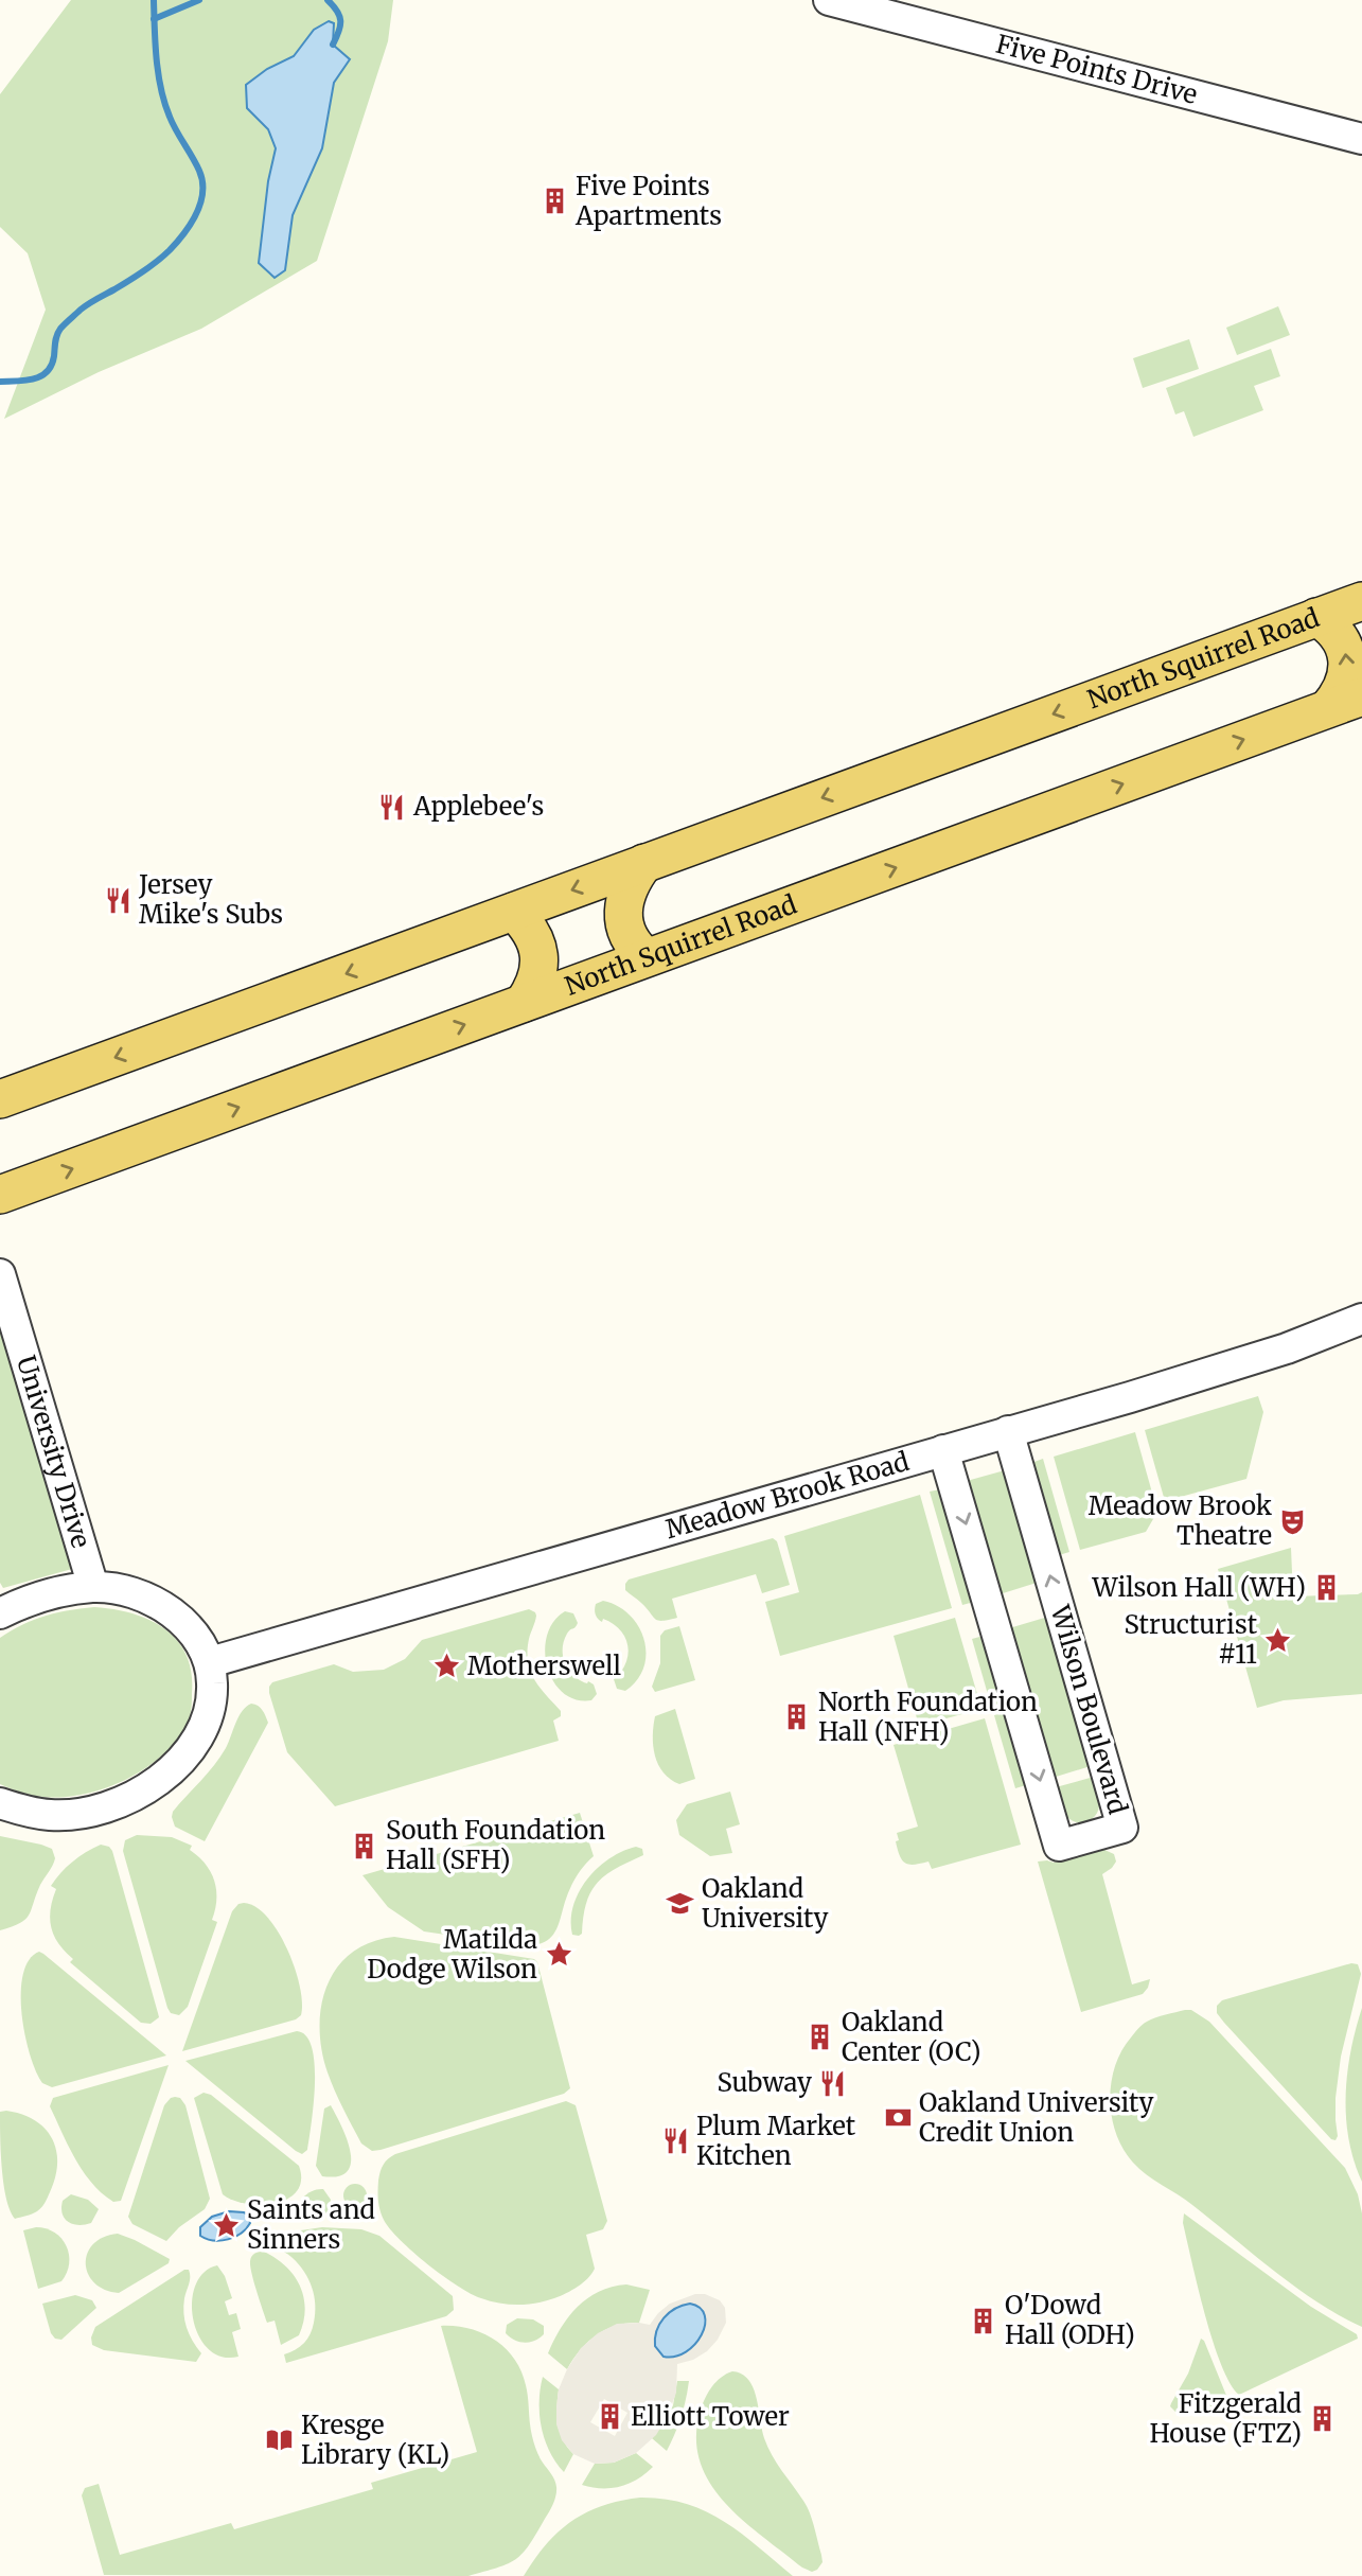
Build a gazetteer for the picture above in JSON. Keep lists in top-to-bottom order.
{
  "streets": {
    "main road": ["North Squirrel Road"],
    "street": [
      "Five Points Drive",
      "University Drive",
      "Meadow Brook Road",
      "Wilson Boulevard"
    ]
  },
  "crossings": [
    ["Meadow Brook Road", "Wilson Boulevard"]
  ],
  "places": {
    "building": [
      "Five Points Apartments",
      "Wilson Hall (WH)",
      "North Foundation Hall (NFH)",
      "South Foundation Hall (SFH)",
      "Oakland Center (OC)",
      "O'Dowd Hall (ODH)",
      "Elliott Tower",
      "Fitzgerald House (FTZ)"
    ],
    "restaurant": [
      "Applebee's",
      "Jersey Mike's Subs",
      "Subway",
      "Plum Market Kitchen"
    ],
    "theatre": ["Meadow Brook Theatre"],
    "place": [
      "Structurist #11",
      "Motherswell",
      "Matilda Dodge Wilson",
      "Saints and Sinners"
    ],
    "school or university": ["Oakland University"],
    "bank": ["Oakland University Credit Union"],
    "library": ["Kresge Library (KL)"]
  }
}
